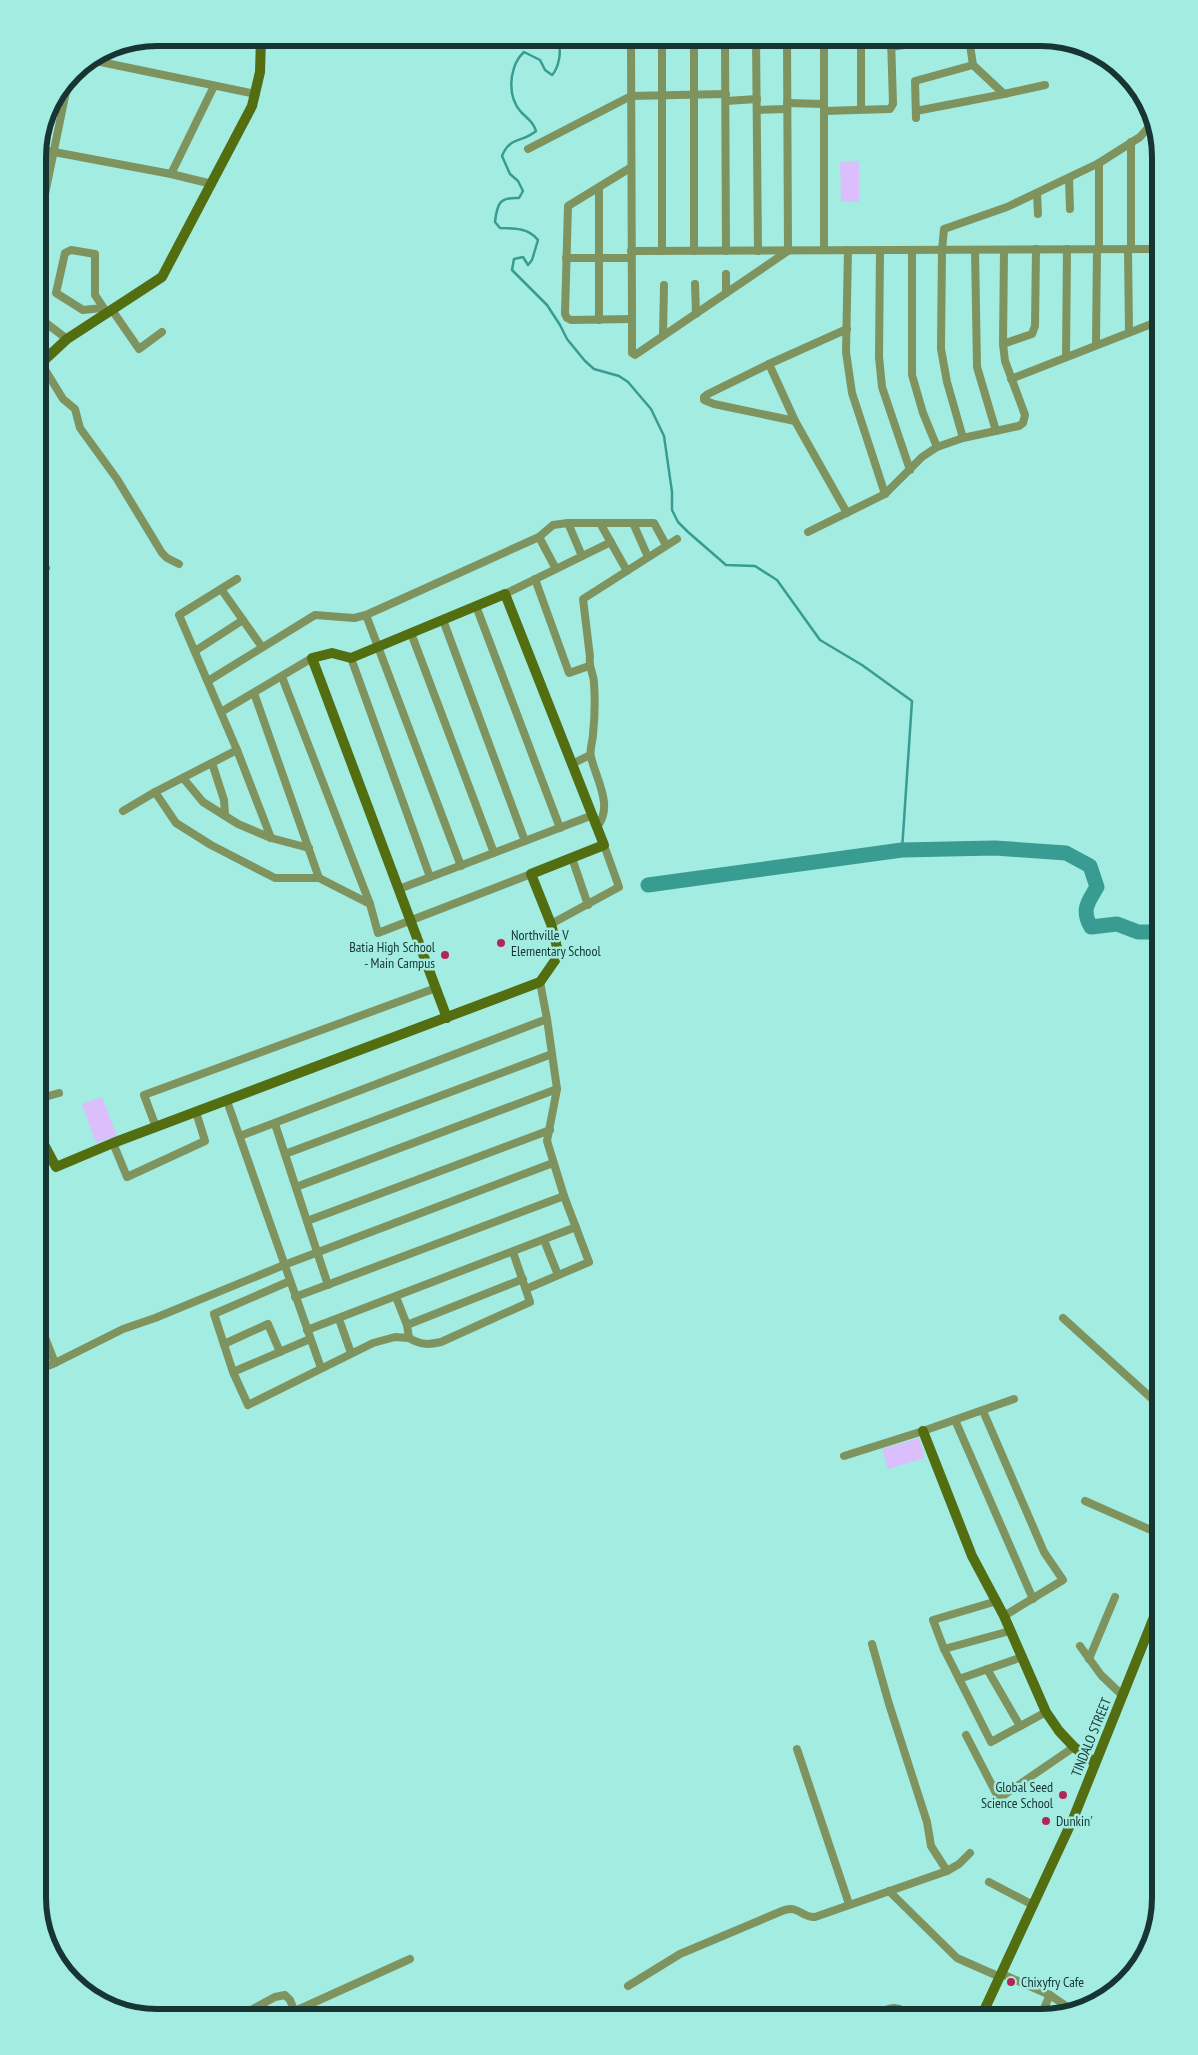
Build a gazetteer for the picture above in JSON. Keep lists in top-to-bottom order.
{
  "streets": {
    "street": ["TINDALO STREET"]
  },
  "places": [
    "Northville V Elementary School",
    "Batia High School - Main Campus",
    "Global Seed Science School",
    "Dunkin'",
    "Chixyfry Cafe"
  ]
}
